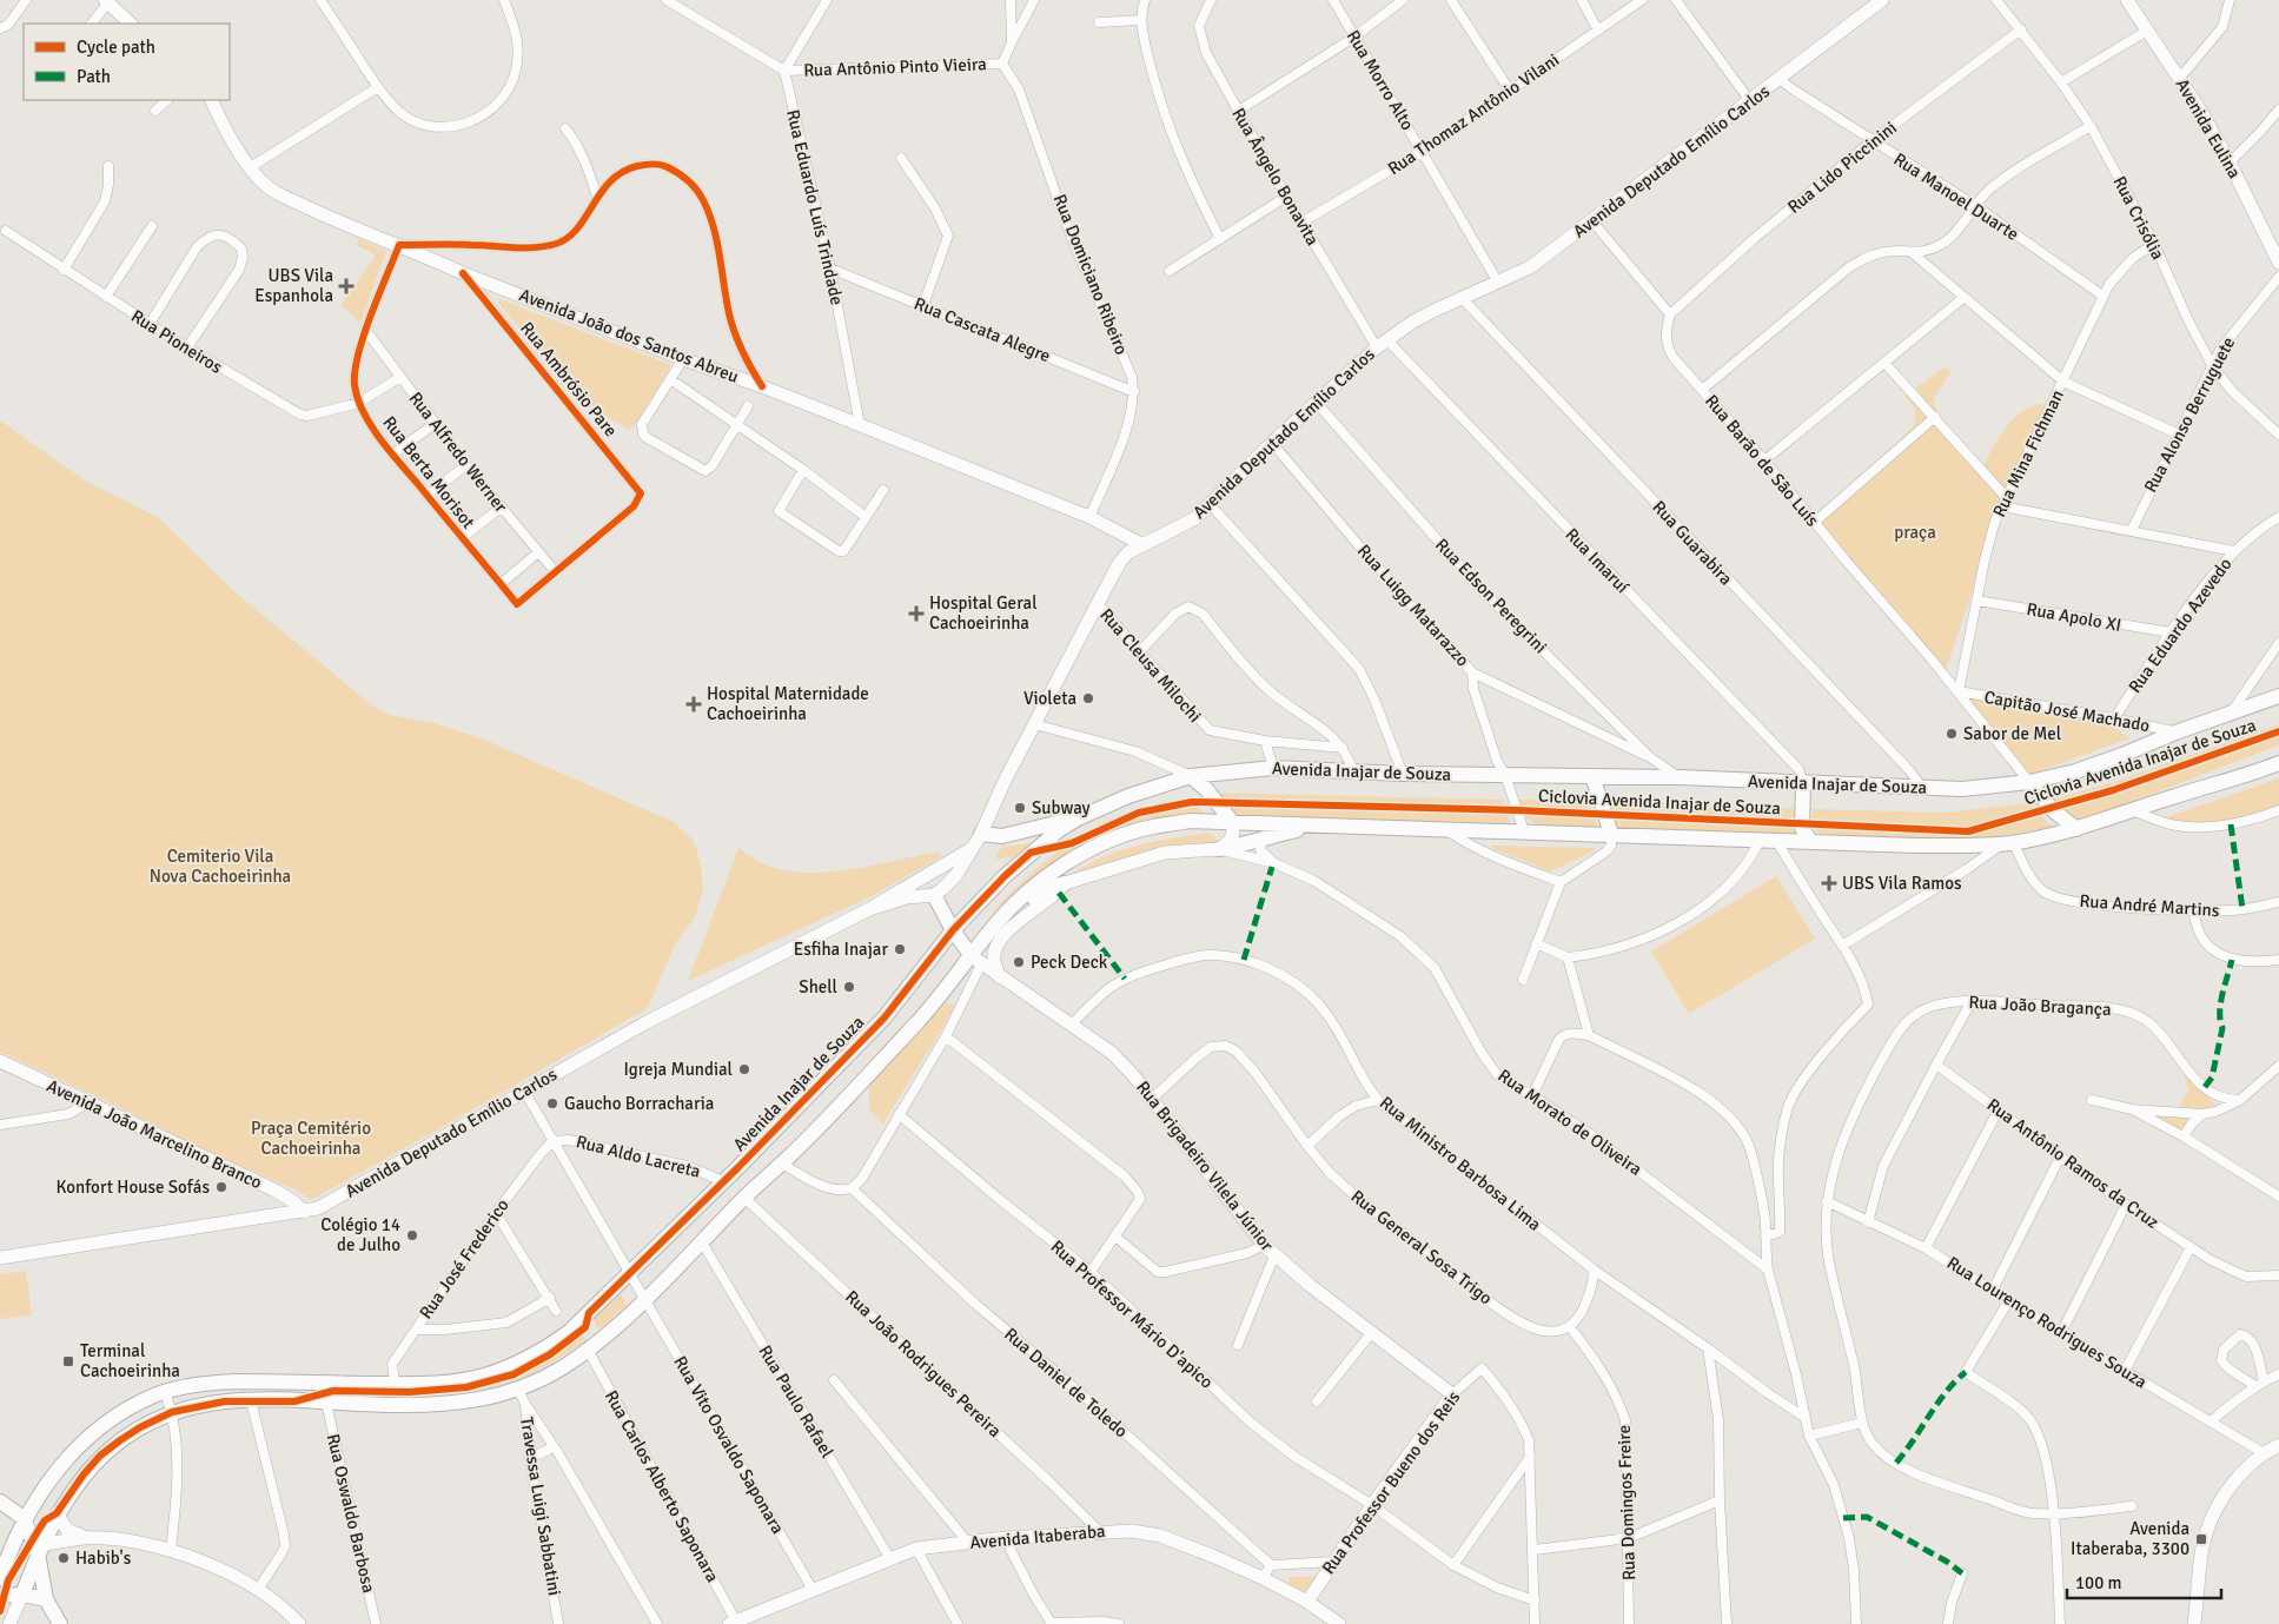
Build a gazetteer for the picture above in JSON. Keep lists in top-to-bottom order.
{
  "streets": {
    "main road": [
      "Avenida Eulina",
      "Avenida Deputado Emílio Carlos",
      "Avenida João dos Santos Abreu",
      "Avenida Inajar de Souza",
      "Rua Morato de Oliveira",
      "Avenida João Marcelino Branco",
      "Rua Brigadeiro Vilela Júnior",
      "Rua Professor Bueno dos Reis",
      "Avenida Itaberaba"
    ],
    "street": [
      "Rua Antônio Pinto Vieira",
      "Rua Morro Alto",
      "Rua Thomaz Antônio Vilani",
      "Rua Lido Piccinini",
      "Rua Ângelo Bonavita",
      "Rua Manoel Duarte",
      "Rua Eduardo Luís Trindade",
      "Rua Crisólia",
      "Rua Domiciano Ribeiro",
      "Rua Cascata Alegre",
      "Rua Pioneiros",
      "Rua Ambrósio Pare",
      "Rua Alonso Berruguete",
      "Rua Alfredo Werner",
      "Rua Mina Fichman",
      "Rua Barão de São Luís",
      "Rua Berta Morisot",
      "Rua Guarabira",
      "Rua Imaruí",
      "Rua Edson Peregrini",
      "Rua Luigg Matarazzo",
      "Rua Apolo XI",
      "Rua Eduardo Azevedo",
      "Rua Cleusa Milochi",
      "Capitão José Machado",
      "Rua André Martins",
      "Rua João Bragança",
      "Rua Aldo Lacreta",
      "Rua Ministro Barbosa Lima",
      "Rua Antônio Ramos da Cruz",
      "Rua General Sosa Trigo",
      "Rua José Frederico",
      "Rua Professor Mário D'apico",
      "Rua Lourenço Rodrigues Souza",
      "Rua João Rodrigues Pereira",
      "Rua Daniel de Toledo",
      "Rua Paulo Rafael",
      "Rua Vito Osvaldo Saponara",
      "Rua Carlos Alberto Saponara",
      "Rua Domingos Freire",
      "Travessa Luigi Sabbatini",
      "Rua Oswaldo Barbosa"
    ],
    "cycle path": ["Ciclovia Avenida Inajar de Souza"]
  },
  "crossings": [
    ["Rua Antônio Pinto Vieira", "Rua Eduardo Luís Trindade"],
    ["Rua Antônio Pinto Vieira", "Rua Domiciano Ribeiro"],
    ["Rua Morro Alto", "Rua Thomaz Antônio Vilani"],
    ["Rua Morro Alto", "Avenida Deputado Emílio Carlos"],
    ["Rua Thomaz Antônio Vilani", "Rua Ângelo Bonavita"],
    ["Avenida Deputado Emílio Carlos", "Rua Ângelo Bonavita"],
    ["Avenida Deputado Emílio Carlos", "Rua Manoel Duarte"],
    ["Avenida Deputado Emílio Carlos", "Avenida João dos Santos Abreu"],
    ["Avenida Deputado Emílio Carlos", "Rua Guarabira"],
    ["Avenida Deputado Emílio Carlos", "Rua Imaruí"],
    ["Avenida Deputado Emílio Carlos", "Rua Edson Peregrini"],
    ["Avenida Deputado Emílio Carlos", "Rua Luigg Matarazzo"],
    ["Avenida Deputado Emílio Carlos", "Rua Cleusa Milochi"],
    ["Avenida Deputado Emílio Carlos", "Avenida João Marcelino Branco"],
    ["Rua Lido Piccinini", "Rua Manoel Duarte"],
    ["Rua Lido Piccinini", "Rua Crisólia"],
    ["Rua Lido Piccinini", "Rua Barão de São Luís"],
    ["Rua Ângelo Bonavita", "Rua Imaruí"],
    ["Rua Manoel Duarte", "Rua Mina Fichman"],
    ["Rua Eduardo Luís Trindade", "Rua Cascata Alegre"],
    ["Rua Eduardo Luís Trindade", "Avenida João dos Santos Abreu"],
    ["Rua Crisólia", "Rua Alonso Berruguete"],
    ["Rua Crisólia", "Rua Mina Fichman"],
    ["Rua Domiciano Ribeiro", "Rua Cascata Alegre"],
    ["Rua Domiciano Ribeiro", "Avenida João dos Santos Abreu"],
    ["Avenida João dos Santos Abreu", "Rua Ambrósio Pare"],
    ["Avenida João dos Santos Abreu", "Rua Berta Morisot"],
    ["Rua Pioneiros", "Rua Alfredo Werner"],
    ["Rua Pioneiros", "Rua Berta Morisot"],
    ["Rua Ambrósio Pare", "Rua Alfredo Werner"],
    ["Rua Ambrósio Pare", "Rua Berta Morisot"],
    ["Rua Alfredo Werner", "Rua Berta Morisot"],
    ["Rua Mina Fichman", "Rua Barão de São Luís"],
    ["Rua Mina Fichman", "Rua Apolo XI"],
    ["Rua Mina Fichman", "Capitão José Machado"],
    ["Rua Barão de São Luís", "Capitão José Machado"],
    ["Rua Barão de São Luís", "Avenida Inajar de Souza"],
    ["Rua Guarabira", "Avenida Inajar de Souza"],
    ["Rua Imaruí", "Avenida Inajar de Souza"],
    ["Rua Edson Peregrini", "Rua Luigg Matarazzo"],
    ["Rua Edson Peregrini", "Avenida Inajar de Souza"],
    ["Rua Apolo XI", "Rua Eduardo Azevedo"],
    ["Rua Eduardo Azevedo", "Capitão José Machado"],
    ["Capitão José Machado", "Avenida Inajar de Souza"],
    ["Avenida Inajar de Souza", "Rua Aldo Lacreta"],
    ["Avenida Inajar de Souza", "Rua José Frederico"],
    ["Rua João Bragança", "Rua Lourenço Rodrigues Souza"],
    ["Rua Morato de Oliveira", "Rua Brigadeiro Vilela Júnior"],
    ["Rua Aldo Lacreta", "Rua José Frederico"],
    ["Rua Ministro Barbosa Lima", "Rua Brigadeiro Vilela Júnior"],
    ["Rua Brigadeiro Vilela Júnior", "Rua General Sosa Trigo"],
    ["Rua Brigadeiro Vilela Júnior", "Rua Professor Bueno dos Reis"],
    ["Rua General Sosa Trigo", "Rua Domingos Freire"],
    ["Rua Professor Mário D'apico", "Rua Professor Bueno dos Reis"],
    ["Rua João Rodrigues Pereira", "Avenida Itaberaba"],
    ["Rua Paulo Rafael", "Avenida Itaberaba"],
    ["Rua Vito Osvaldo Saponara", "Avenida Itaberaba"],
    ["Rua Professor Bueno dos Reis", "Avenida Itaberaba"],
    ["Rua Carlos Alberto Saponara", "Avenida Itaberaba"]
  ],
  "parks": ["praça", "Cemiterio Vila Nova Cachoeirinha", "Praça Cemitério Cachoeirinha"],
  "places": {
    "health": [
      "UBS Vila Espanhola",
      "Hospital Geral Cachoeirinha",
      "Hospital Maternidade Cachoeirinha",
      "UBS Vila Ramos"
    ],
    "other": [
      "Violeta",
      "Sabor de Mel",
      "Subway",
      "Esfiha Inajar",
      "Peck Deck",
      "Shell",
      "Igreja Mundial",
      "Gaucho Borracharia",
      "Konfort House Sofás",
      "Colégio 14 de Julho",
      "Habib's"
    ],
    "transit": ["Terminal Cachoeirinha", "Avenida Itaberaba, 3300"]
  },
  "legend": ["Cycle path", "Path"],
  "scale_bar": "100 m"
}
